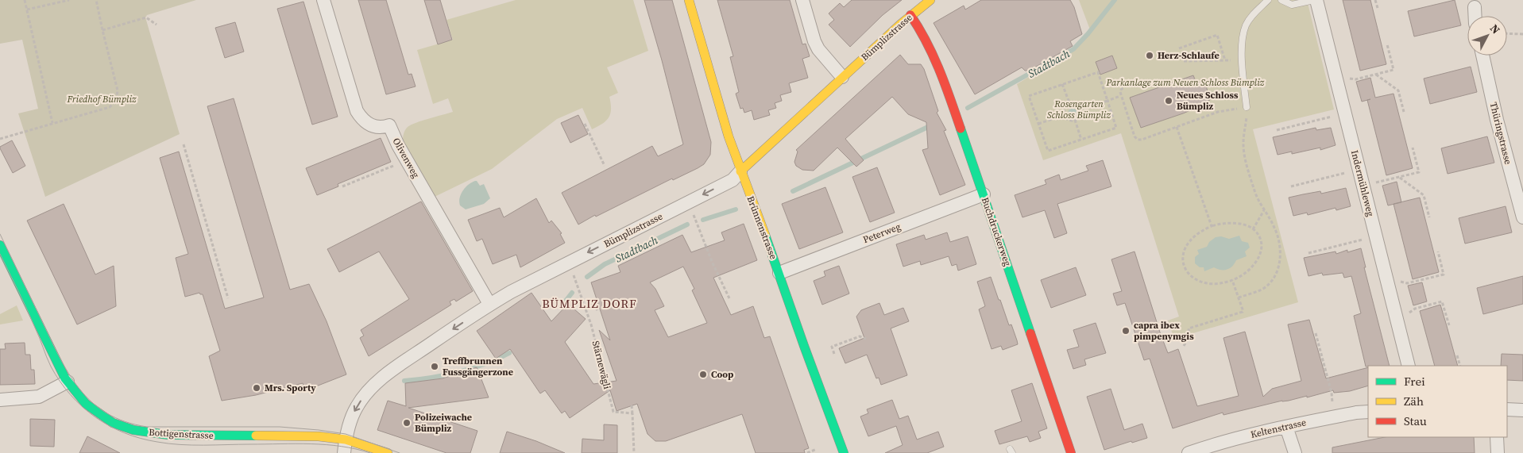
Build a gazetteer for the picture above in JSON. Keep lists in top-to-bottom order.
{
  "streets": {
    "street": [
      "Bümplizstrasse",
      "Thüringstrasse",
      "Olivenweg",
      "Indermühleweg",
      "Brünnenstrasse",
      "Buchdruckerweg",
      "Peterweg",
      "Keltenstrasse",
      "Bottigenstrasse"
    ],
    "path": ["Stärnewägli"]
  },
  "crossings": [
    ["Bümplizstrasse", "Olivenweg"],
    ["Bümplizstrasse", "Brünnenstrasse"],
    ["Bümplizstrasse", "Buchdruckerweg"],
    ["Bümplizstrasse", "Stärnewägli"],
    ["Bümplizstrasse", "Bottigenstrasse"],
    ["Brünnenstrasse", "Peterweg"],
    ["Buchdruckerweg", "Peterweg"]
  ],
  "one_way": ["Bümplizstrasse"],
  "districts": ["BÜMPLIZ DORF"],
  "water": ["Stadtbach"],
  "parks": ["Parkanlage zum Neuen Schloss Bümpliz", "Friedhof Bümpliz", "Rosengarten Schloss Bümpliz"],
  "places": [
    "Herz-Schlaufe",
    "Neues Schloss Bümpliz",
    "capra ibex pimpenymgis",
    "Treffbrunnen Fussgängerzone",
    "Coop",
    "Mrs. Sporty",
    "Polizeiwache Bümpliz"
  ],
  "legend": ["Frei", "Zäh", "Stau"],
  "north": "top right"
}
